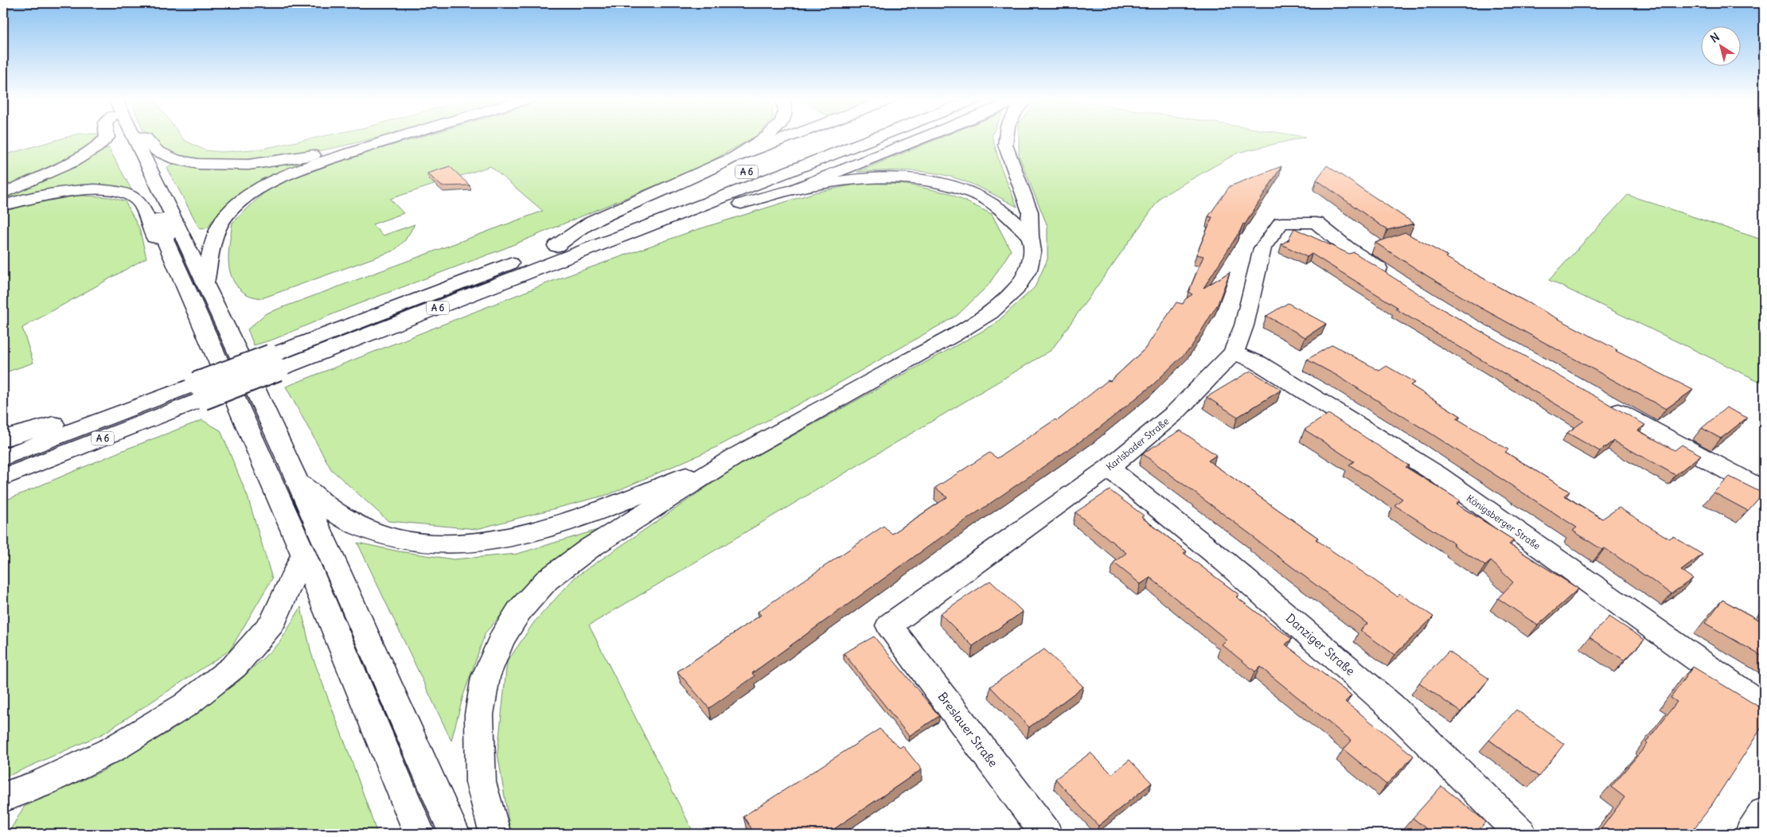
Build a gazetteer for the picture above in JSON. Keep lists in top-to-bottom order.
{
  "streets": {
    "main road": [
      "A 6",
      "Karlsbader Straße",
      "Königsberger Straße",
      "Danziger Straße",
      "Breslauer Straße"
    ]
  },
  "crossings": [
    ["Karlsbader Straße", "Königsberger Straße"],
    ["Karlsbader Straße", "Danziger Straße"],
    ["Karlsbader Straße", "Breslauer Straße"]
  ],
  "north": "top left"
}
